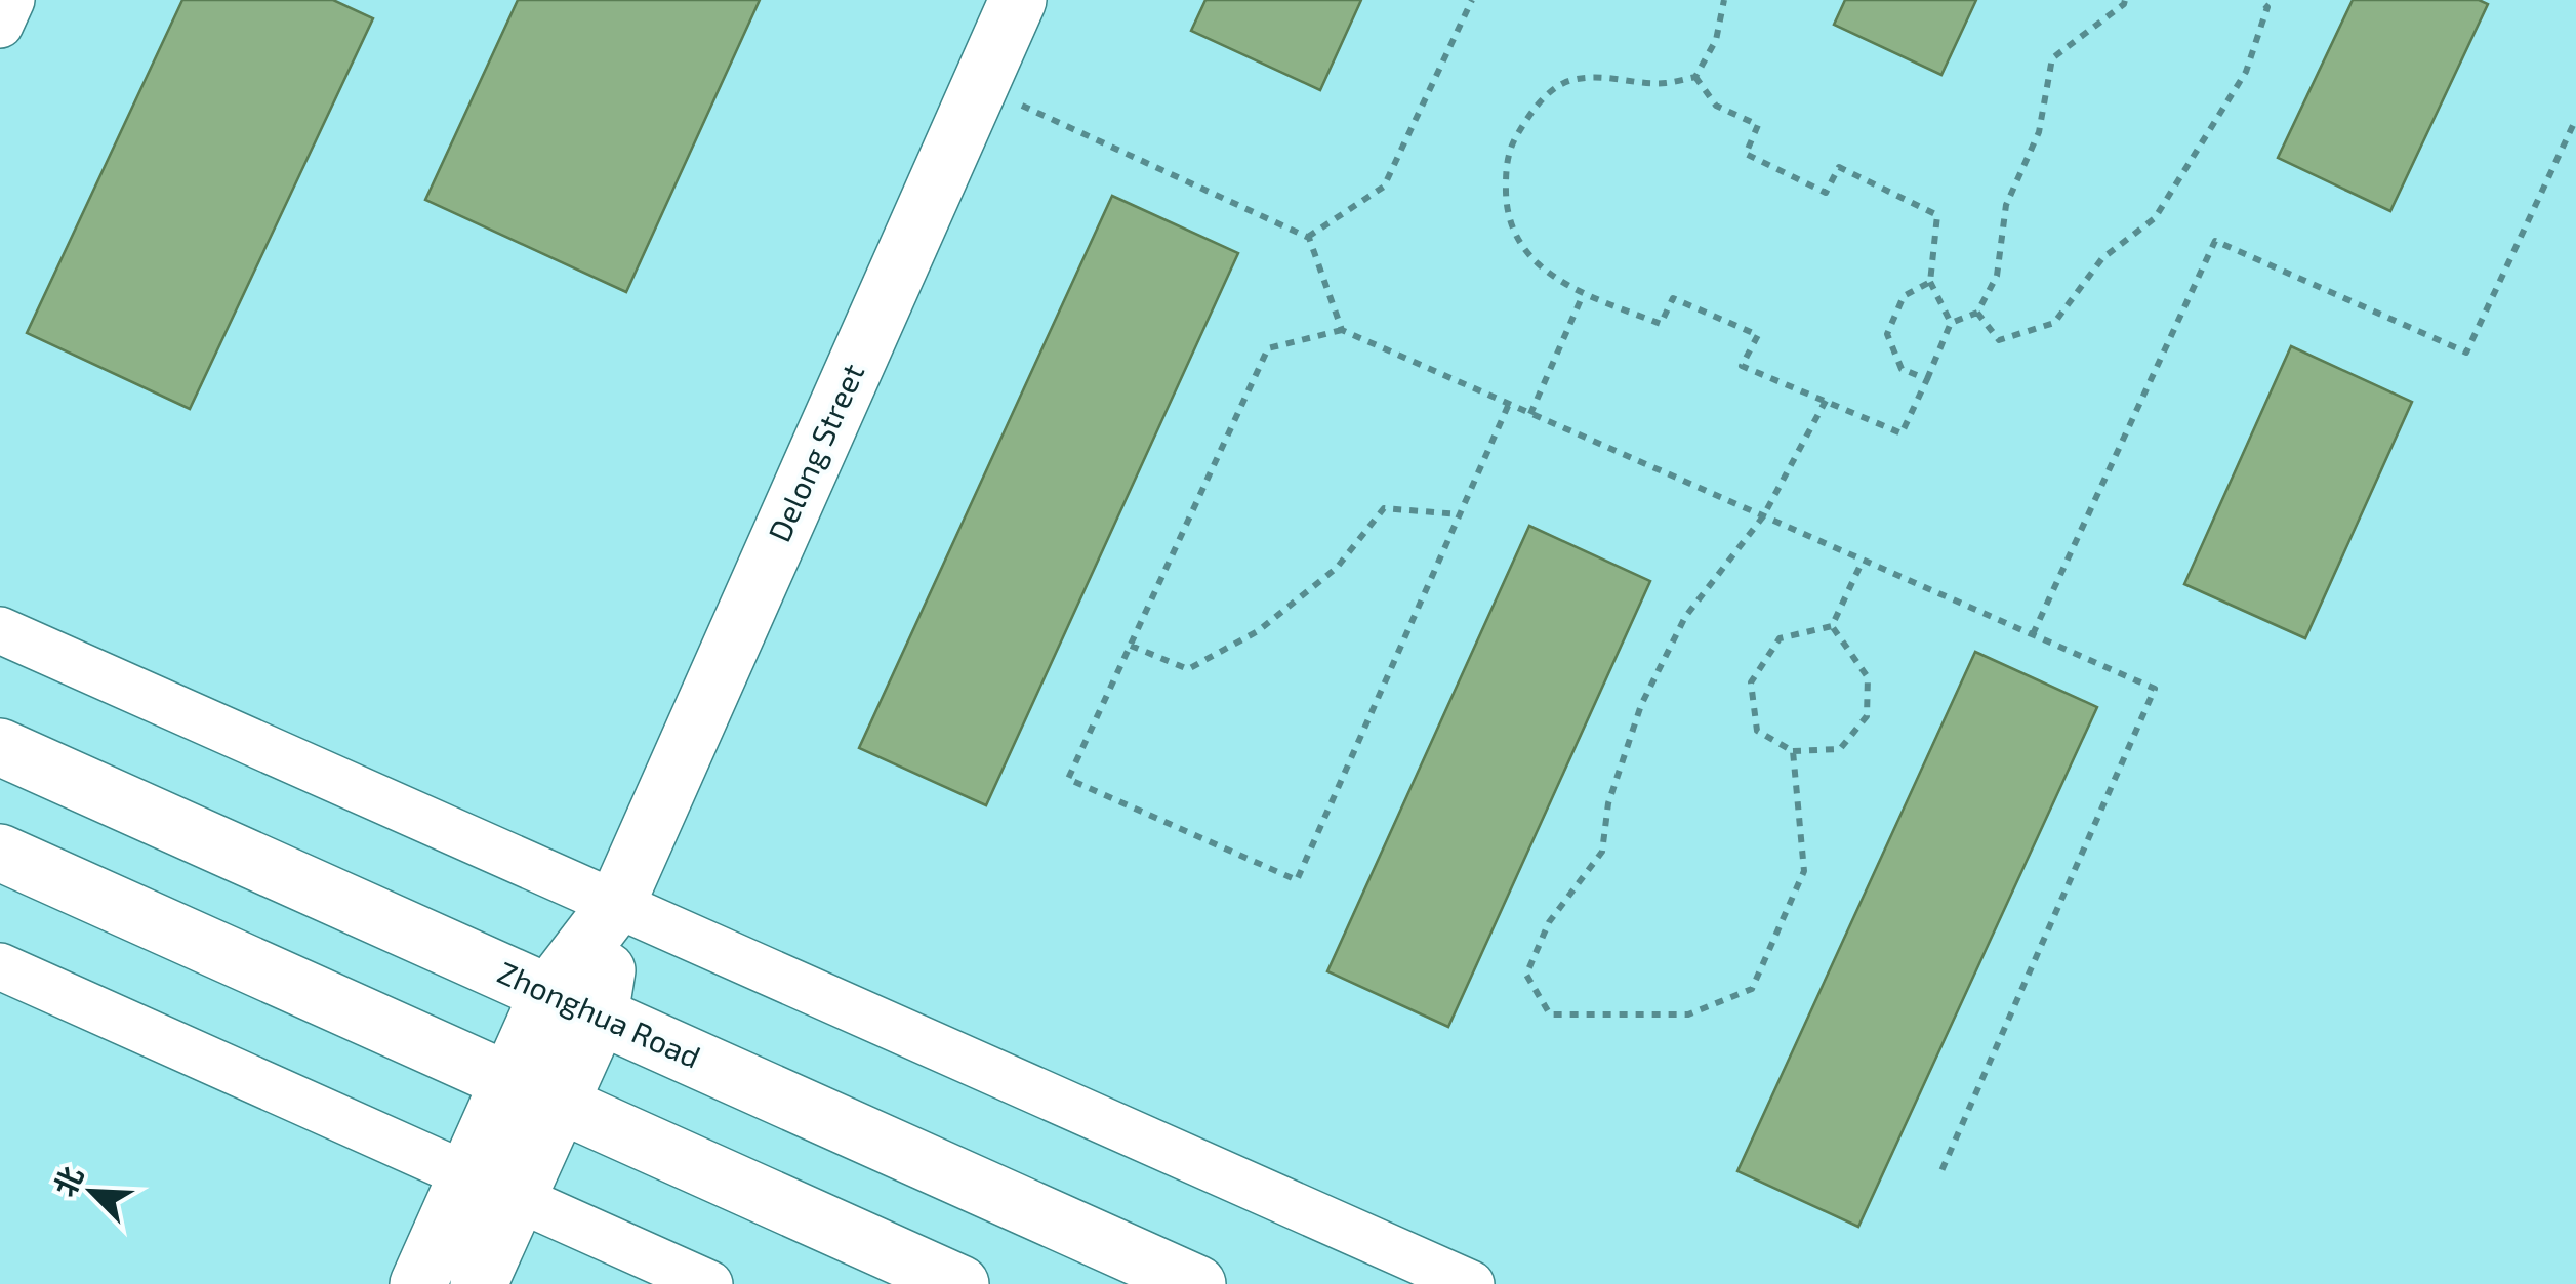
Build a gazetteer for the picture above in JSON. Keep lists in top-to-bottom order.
{
  "streets": {
    "main road": ["Delong Street", "Zhonghua Road"]
  },
  "crossings": [
    ["Delong Street", "Zhonghua Road"]
  ],
  "north": "top left"
}
